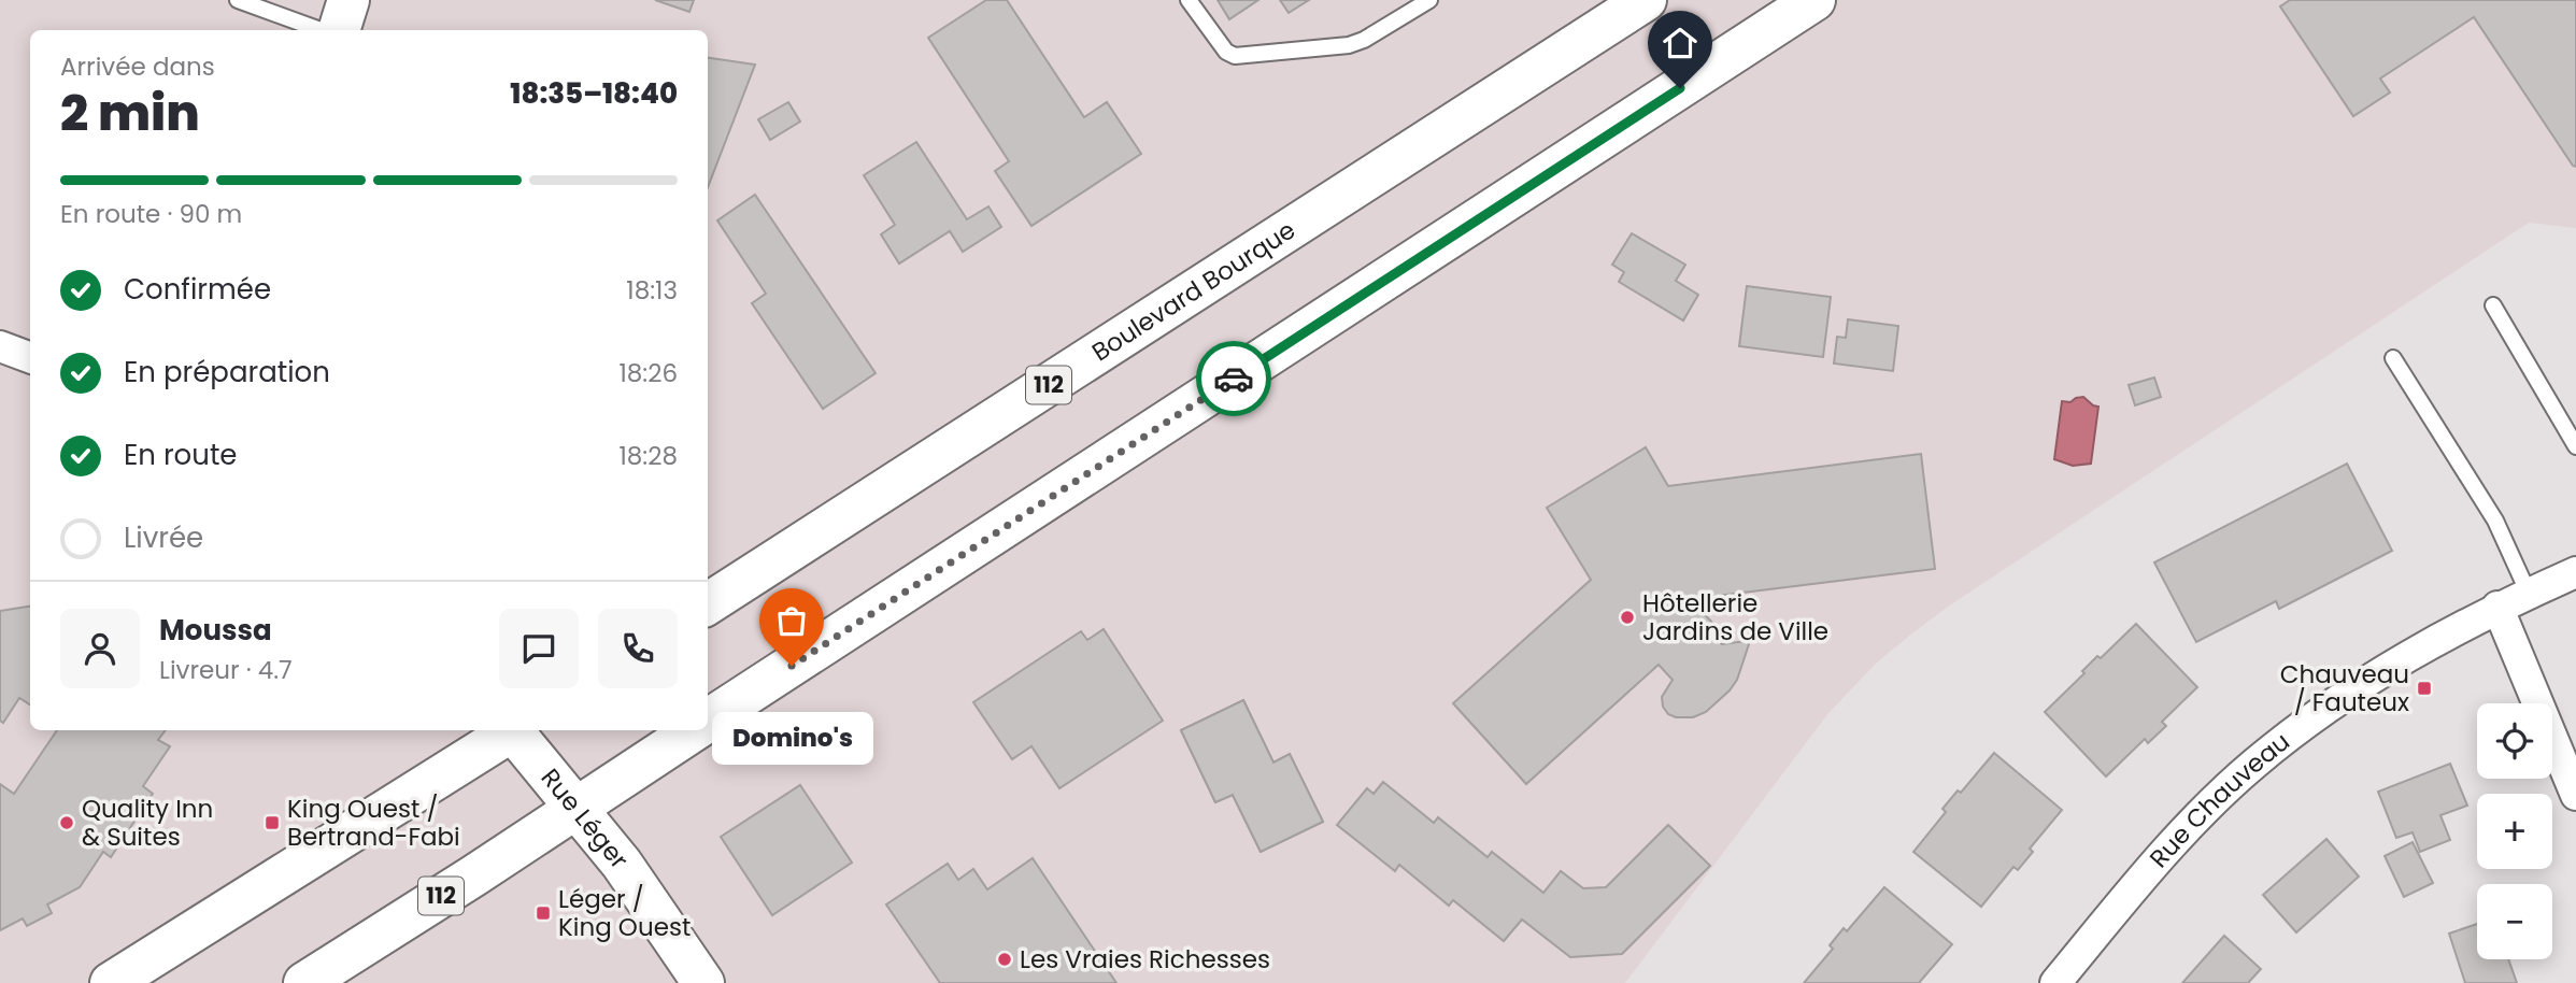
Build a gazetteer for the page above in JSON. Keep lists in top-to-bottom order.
{
  "streets": {
    "main road": ["Boulevard Bourque", "112", "Rue Léger"],
    "street": ["Rue Chauveau"]
  },
  "crossings": [
    ["112", "Rue Léger"]
  ],
  "places": {
    "other": [
      "Hôtellerie Jardins de Ville",
      "Domino's",
      "Quality Inn & Suites",
      "Les Vraies Richesses"
    ],
    "transit": ["Chauveau / Fauteux", "King Ouest / Bertrand-Fabi", "Léger / King Ouest"]
  },
  "page": {
    "heading": ["2 min", "Arrivée dans", "18:35–18:40"],
    "panel": ["Moussa", "Livreur · 4.7"],
    "bar": "En route · 90 m",
    "list": [
      ["Confirmée", "18:13"],
      ["En préparation", "18:26"],
      ["En route", "18:28"],
      "Livrée"
    ],
    "map_buttons": ["+", "−"],
    "bubble": "Domino's"
  }
}
